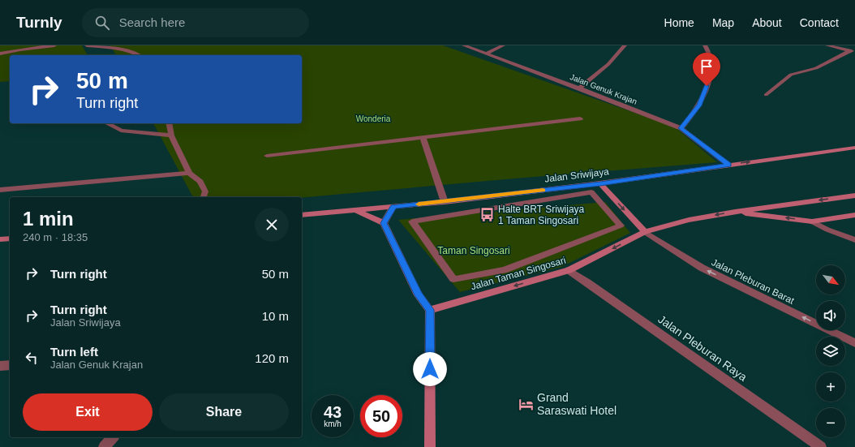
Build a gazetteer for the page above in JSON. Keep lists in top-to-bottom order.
{
  "streets": {
    "main road": ["Jalan Sriwijaya", "Jalan Taman Singosari"],
    "street": ["Jalan Genuk Krajan", "Jalan Pleburan Barat", "Jalan Pleburan Raya"]
  },
  "crossings": [
    ["Jalan Genuk Krajan", "Jalan Sriwijaya"],
    ["Jalan Taman Singosari", "Jalan Pleburan Barat"],
    ["Jalan Taman Singosari", "Jalan Pleburan Raya"]
  ],
  "one_way": ["Jalan Pleburan Barat"],
  "parks": ["Wonderia", "Taman Singosari"],
  "places": {
    "bus stop": ["Halte BRT Sriwijaya 1 Taman Singosari"],
    "hotel": ["Grand Saraswati Hotel"]
  },
  "north": "bottom right",
  "page": {
    "header": "Turnly",
    "search": "Search here",
    "nav": [
      "Home",
      "Map",
      "About",
      "Contact"
    ],
    "turn": ["50 m", "Turn right"],
    "heading": ["1 min", "240 m · 18:35"],
    "list": [
      {
        "name": "Turn right",
        "value": "50 m"
      },
      {
        "name": "Turn right",
        "note": "Jalan Sriwijaya",
        "value": "10 m"
      },
      {
        "name": "Turn left",
        "note": "Jalan Genuk Krajan",
        "value": "120 m"
      }
    ],
    "map_buttons": ["+", "−"],
    "buttons": ["Exit", "Share"],
    "speed": "43 km/h",
    "limit": "50"
  }
}
